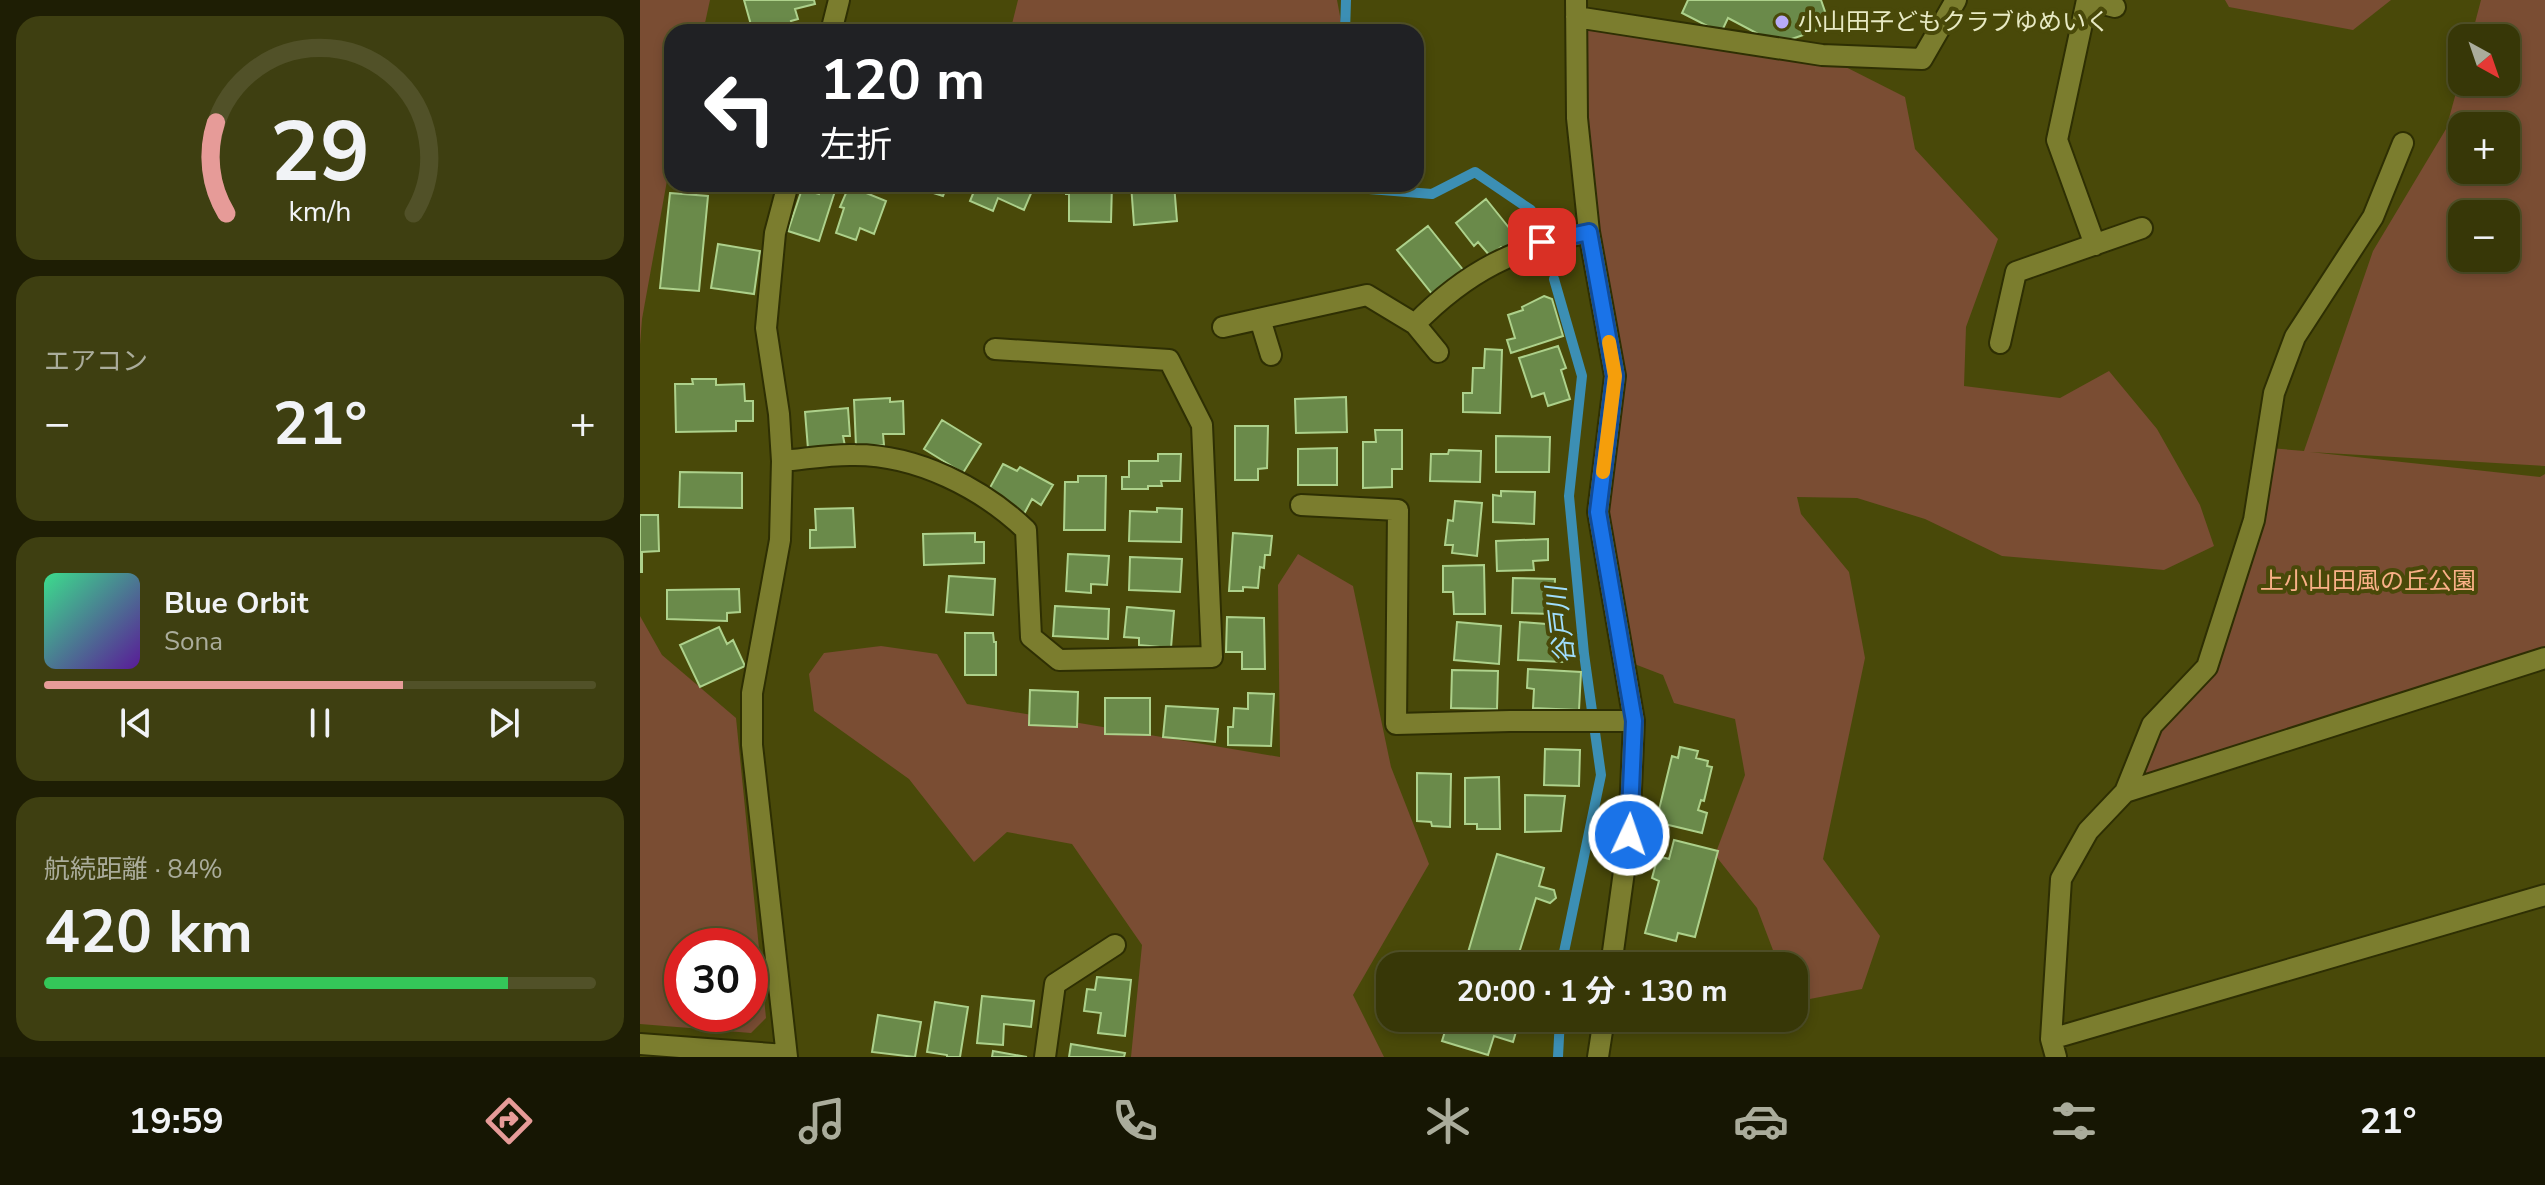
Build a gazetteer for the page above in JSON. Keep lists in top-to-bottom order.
{
  "water": ["谷戸川"],
  "parks": ["上小山田風の丘公園"],
  "places": ["小山田子どもクラブゆめいく"],
  "north": "bottom right",
  "page": {
    "map_buttons": ["+", "−"],
    "turn": ["120 m", "左折"],
    "tile": [
      "エアコン",
      ["航続距離 · 84%", "420 km"]
    ],
    "heat": ["−", "21°", "+"],
    "song": ["Blue Orbit", "Sona"],
    "limit": "30",
    "trip": "20:00 · 1 分 · 130 m",
    "tabs": ["19:59", "21°"],
    "gauge": ["29", "km/h"]
  }
}
